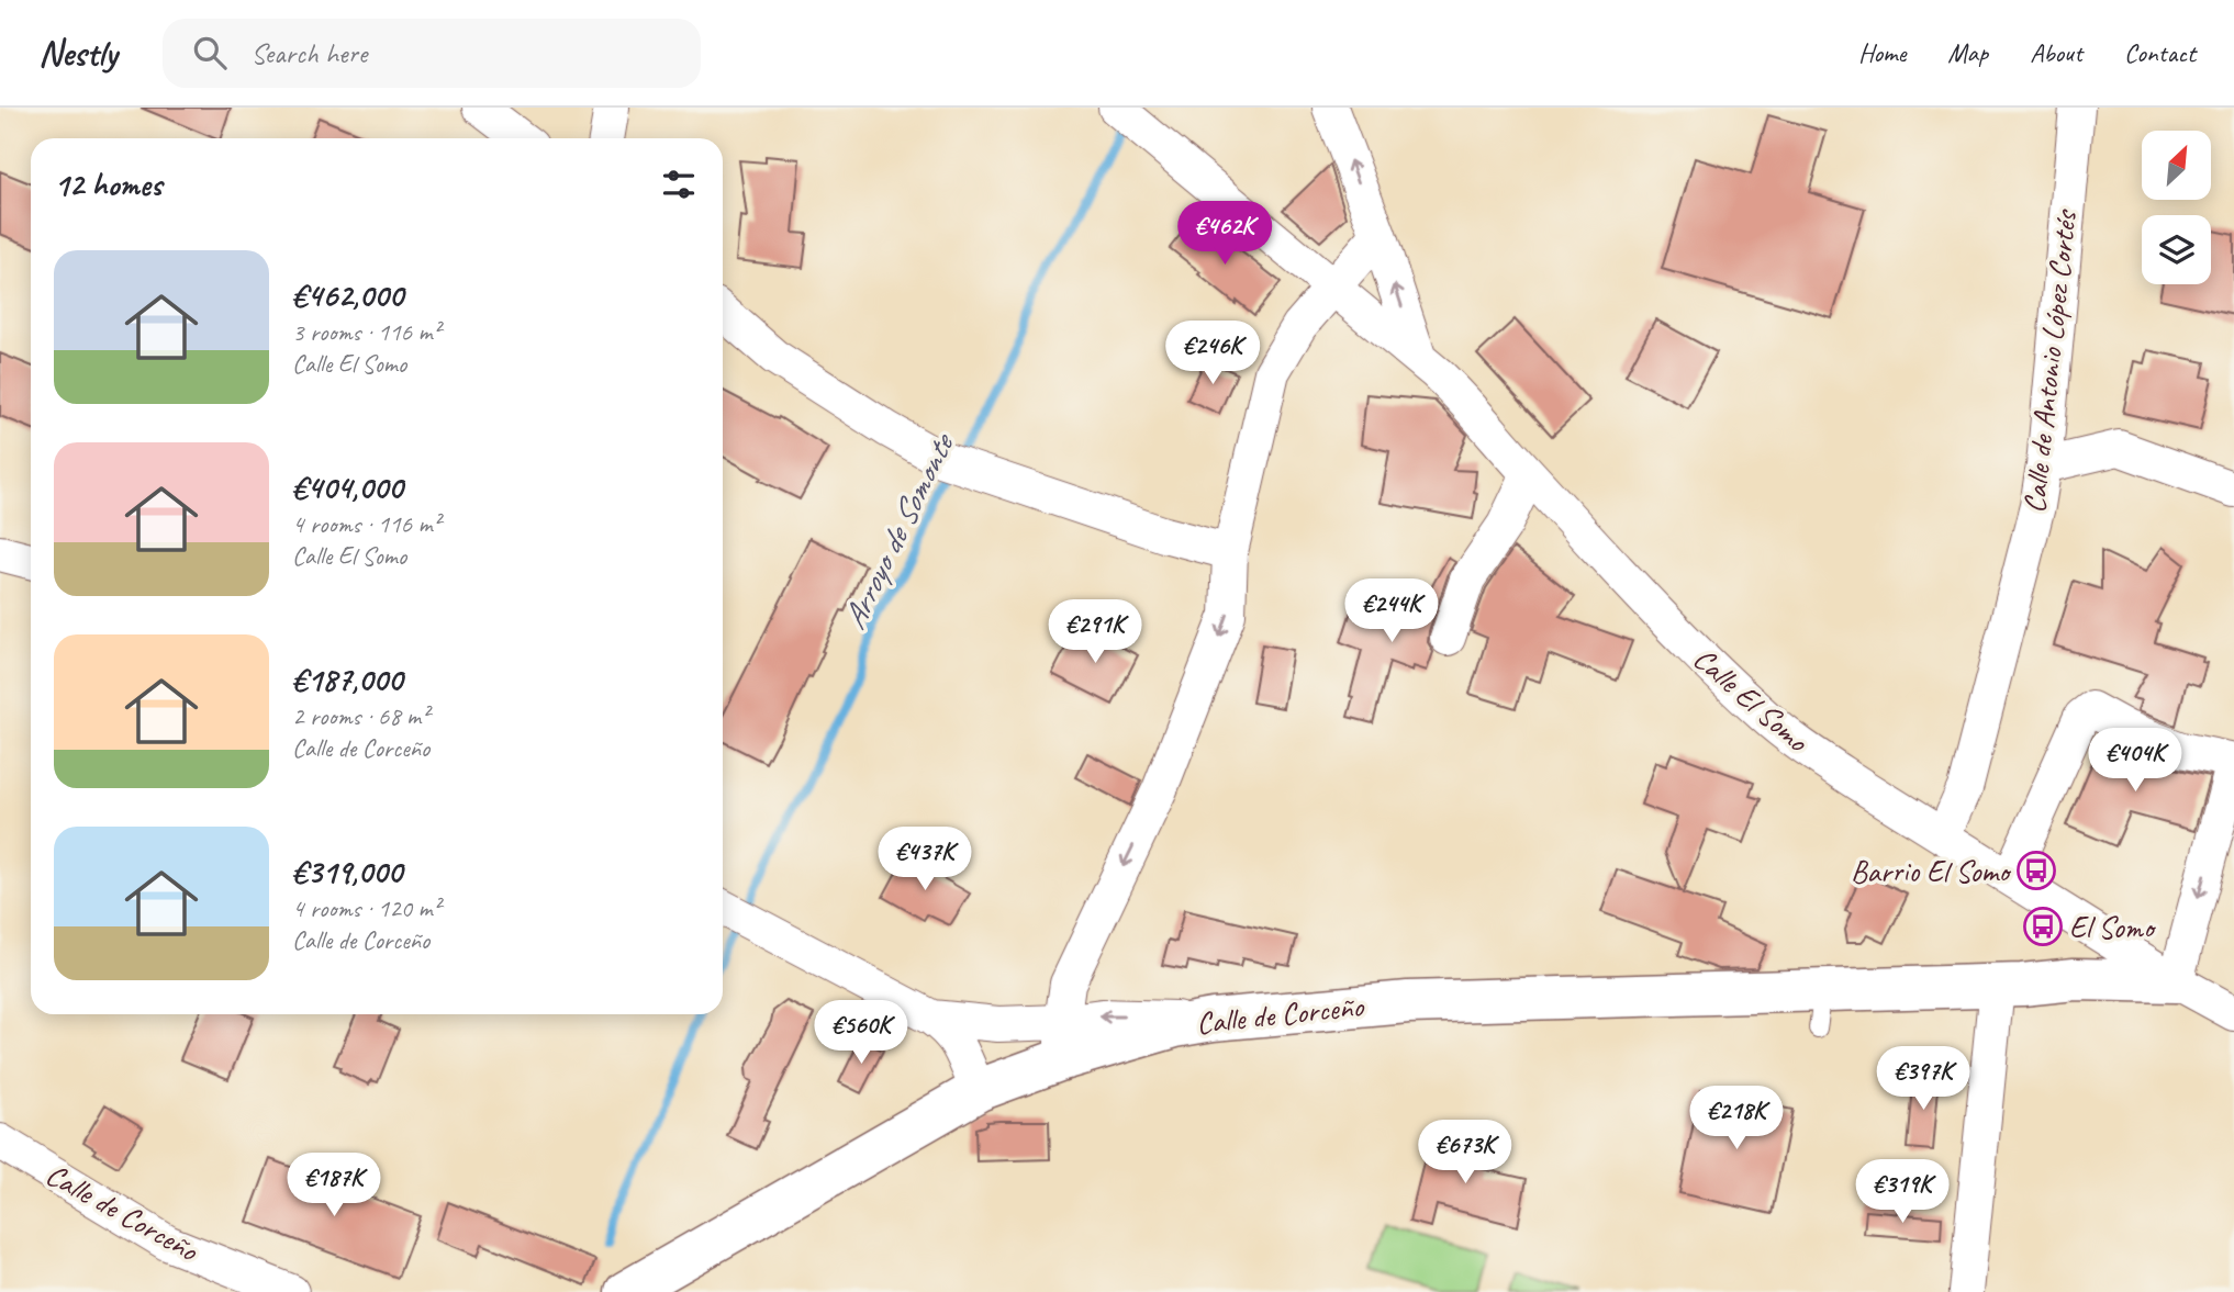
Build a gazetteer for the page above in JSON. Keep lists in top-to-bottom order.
{
  "streets": {
    "main road": ["Calle de Corceño"],
    "street": ["Calle de Antonio López Cortés", "Calle El Somo"]
  },
  "crossings": [
    ["Calle de Antonio López Cortés", "Calle El Somo"],
    ["Calle El Somo", "Calle de Corceño"]
  ],
  "water": ["Arroyo de Somonte"],
  "places": {
    "bus stop": ["Barrio El Somo", "El Somo"]
  },
  "north": "top right",
  "page": {
    "header": "Nestly",
    "search": "Search here",
    "nav": [
      "Home",
      "Map",
      "About",
      "Contact"
    ],
    "heading": "12 homes",
    "price": [
      "€462K",
      "€246K",
      "€244K",
      "€291K",
      "€404K",
      "€437K",
      "€560K",
      "€397K",
      "€218K",
      "€673K",
      "€187K",
      "€319K"
    ],
    "list": [
      {
        "name": "€462,000",
        "note": "3 rooms · 116 m² · Calle El Somo"
      },
      {
        "name": "€404,000",
        "note": "4 rooms · 116 m² · Calle El Somo"
      },
      {
        "name": "€187,000",
        "note": "2 rooms · 68 m² · Calle de Corceño"
      },
      {
        "name": "€319,000",
        "note": "4 rooms · 120 m² · Calle de Corceño"
      }
    ]
  }
}
